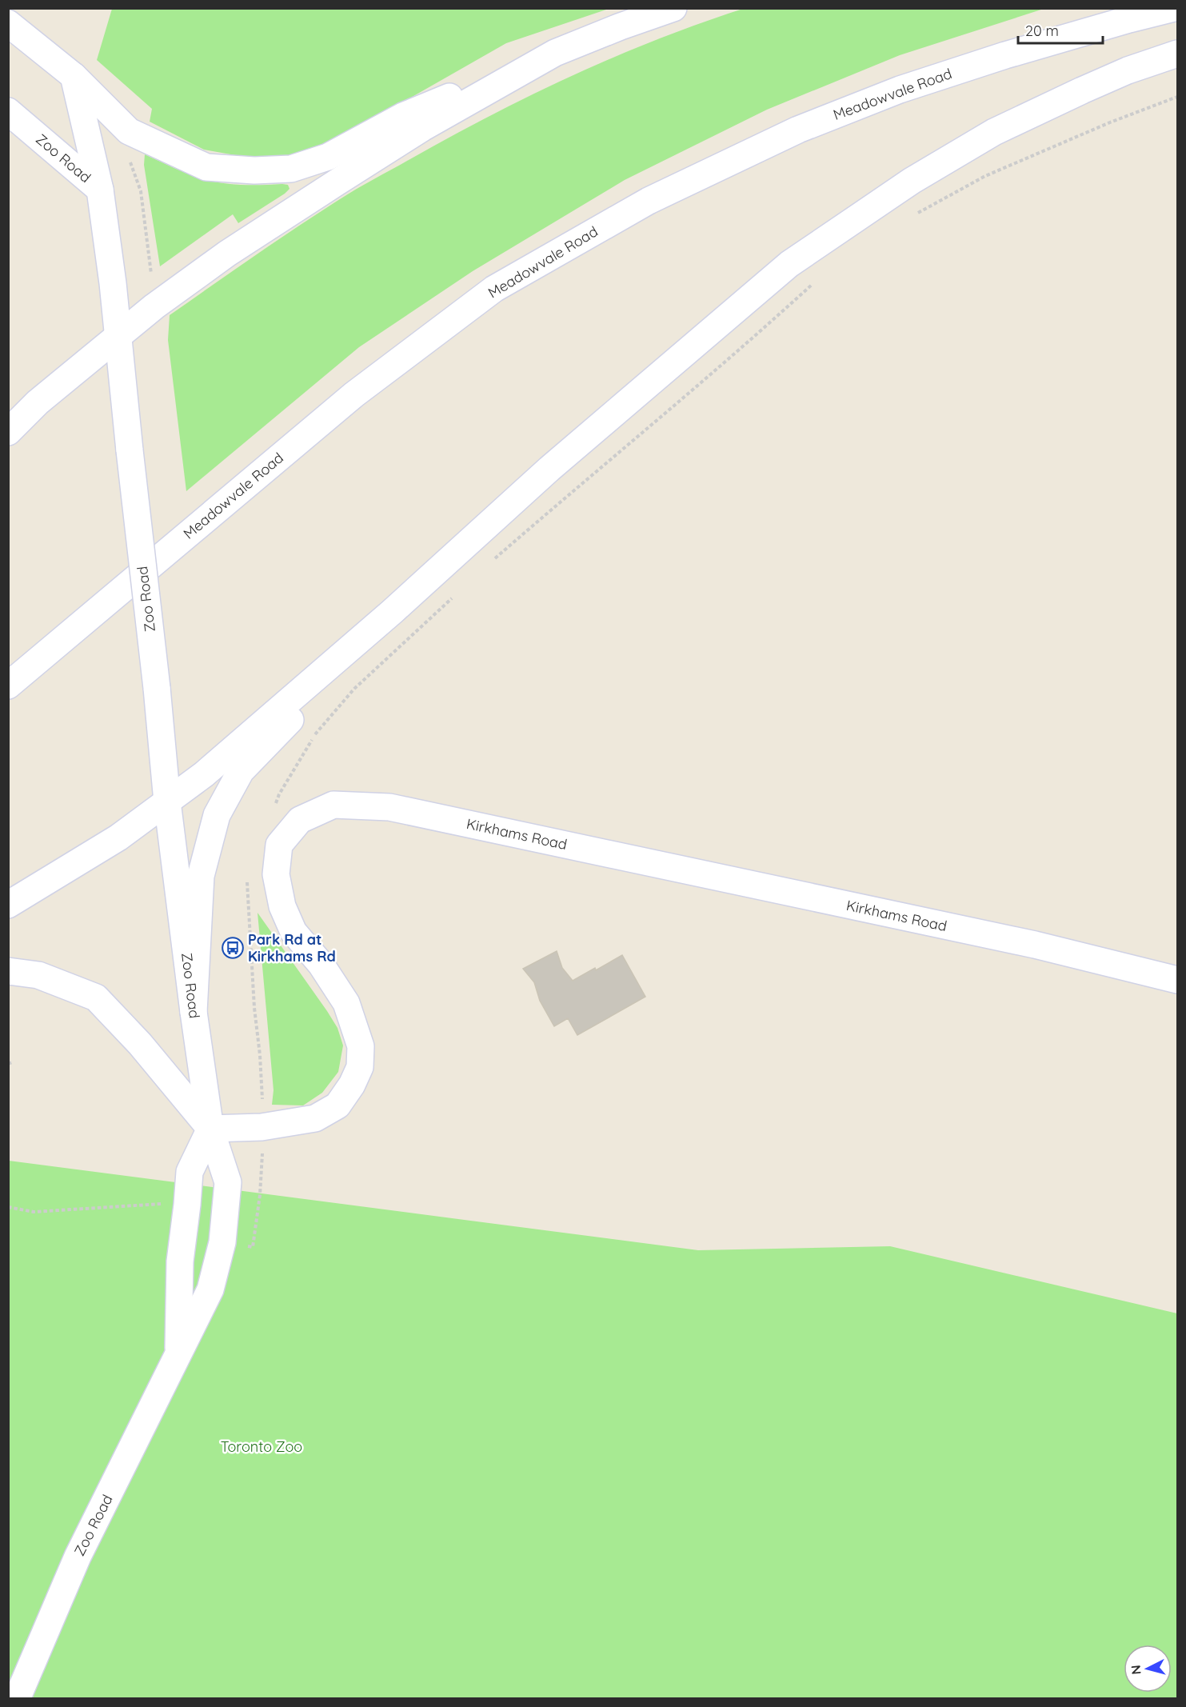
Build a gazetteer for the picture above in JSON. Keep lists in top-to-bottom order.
{
  "streets": {
    "main road": ["Meadowvale Road", "Zoo Road", "Kirkhams Road"]
  },
  "crossings": [
    ["Zoo Road", "Kirkhams Road"]
  ],
  "parks": ["Toronto Zoo"],
  "places": {
    "bus stop": ["Park Rd at Kirkhams Rd"]
  },
  "scale_bar": "20 m",
  "north": "left"
}
